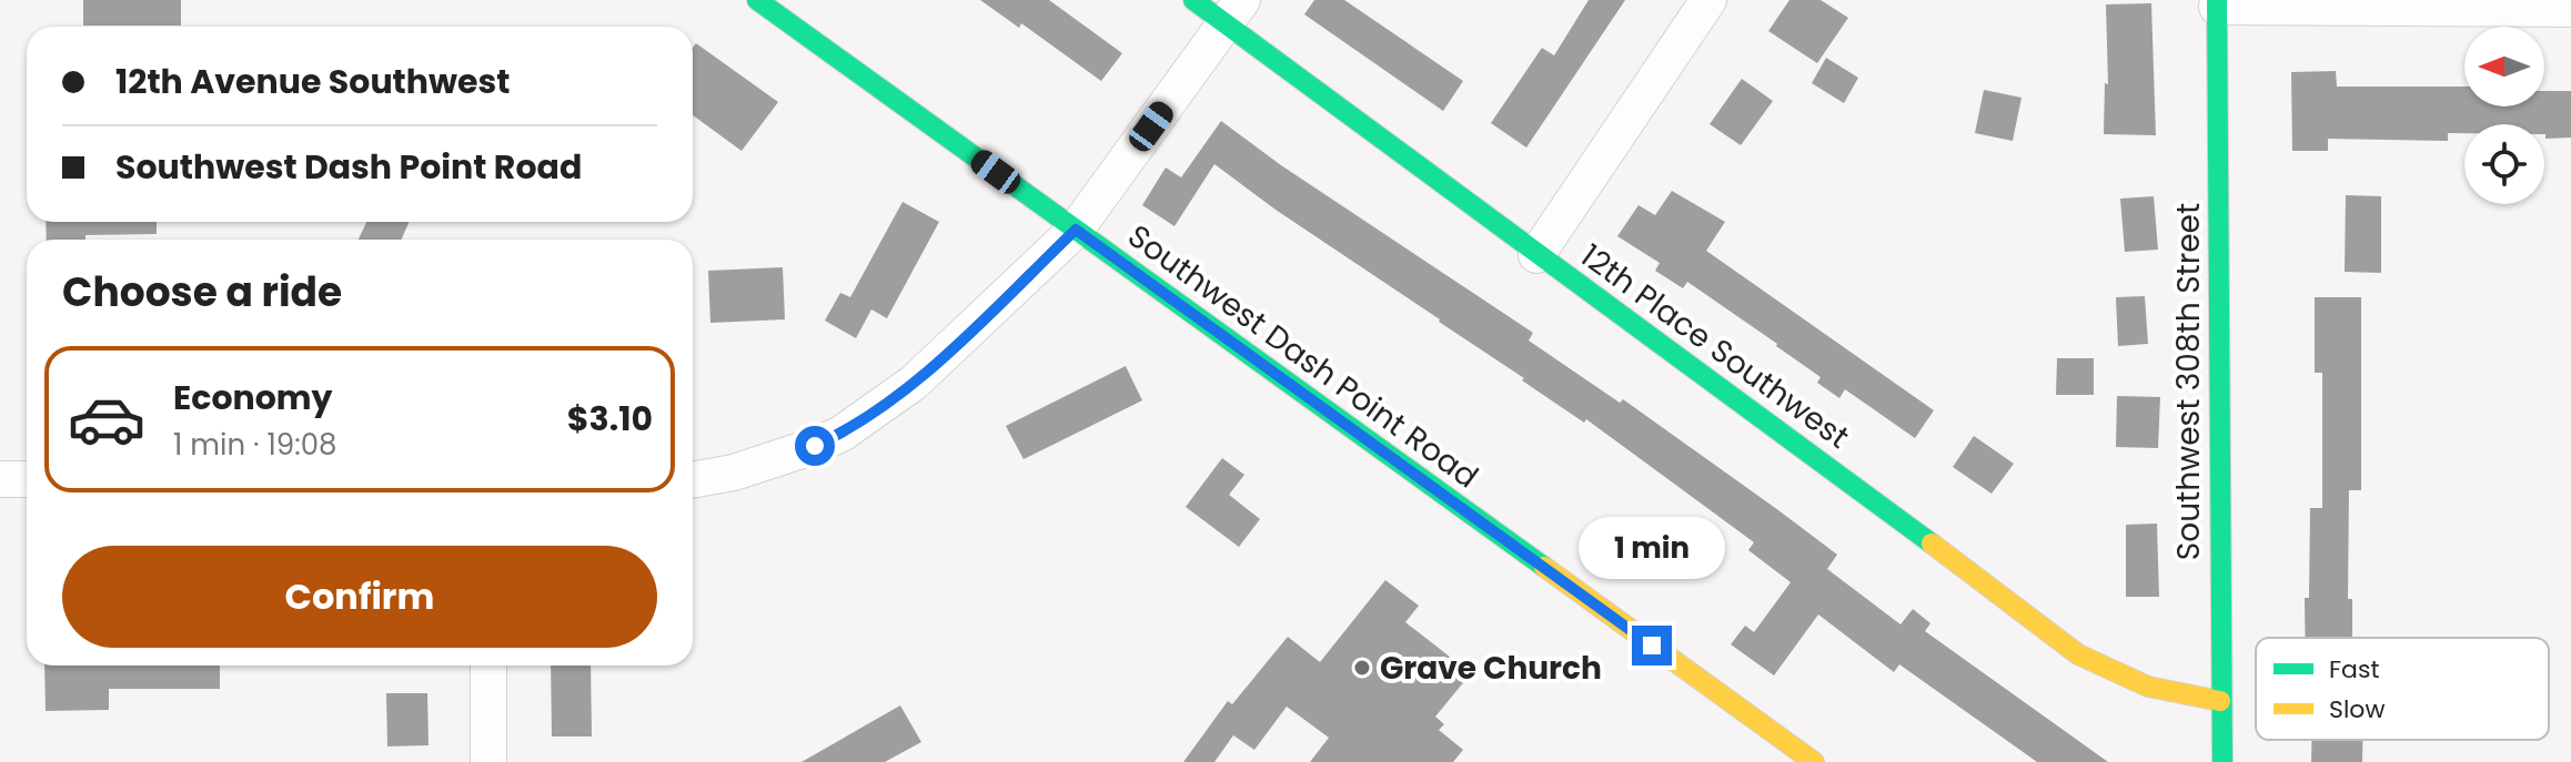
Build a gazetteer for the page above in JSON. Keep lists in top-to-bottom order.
{
  "streets": {
    "street": ["12th Place Southwest", "Southwest Dash Point Road", "Southwest 308th Street"]
  },
  "crossings": [
    ["12th Place Southwest", "Southwest 308th Street"]
  ],
  "places": ["Grave Church"],
  "legend": ["Fast", "Slow"],
  "north": "left",
  "page": {
    "banner": ["12th Avenue Southwest", "Southwest Dash Point Road"],
    "heading": "Choose a ride",
    "list": [
      {
        "name": "Economy",
        "note": "1 min · 19:08",
        "value": "$3.10"
      }
    ],
    "bubble": "1 min",
    "buttons": "Confirm"
  }
}
